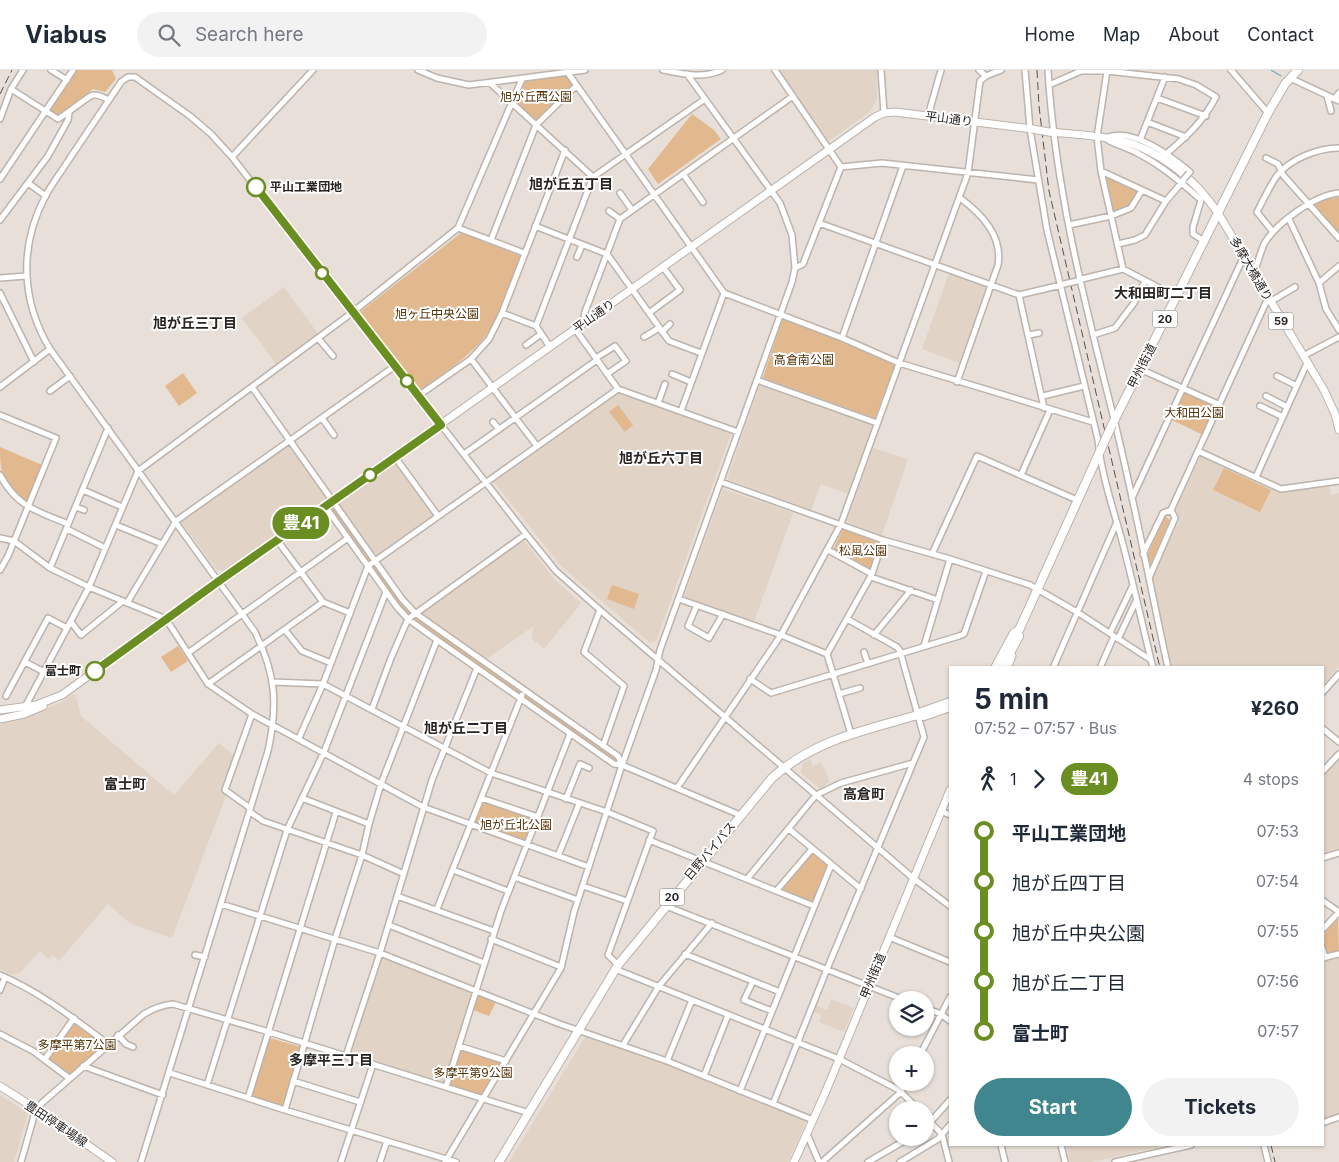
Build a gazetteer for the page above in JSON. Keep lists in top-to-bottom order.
{
  "streets": {
    "highway": ["20", "甲州街道", "日野バイパス"],
    "main road": [
      "平山通り",
      "多摩大橋通り",
      "59",
      "豊田停車場線"
    ]
  },
  "crossings": [
    ["平山通り", "多摩大橋通り"],
    ["平山通り", "甲州街道"],
    ["多摩大橋通り", "甲州街道"],
    ["20", "甲州街道"]
  ],
  "districts": [
    "旭が丘五丁目",
    "大和田町二丁目",
    "旭が丘三丁目",
    "旭が丘六丁目",
    "旭が丘二丁目",
    "富士町",
    "高倉町",
    "多摩平三丁目"
  ],
  "parks": [
    "旭が丘西公園",
    "旭ヶ丘中央公園",
    "高倉南公園",
    "大和田公園",
    "松風公園",
    "旭が丘北公園",
    "多摩平第7公園",
    "多摩平第9公園"
  ],
  "places": ["平山工業団地", "富士町"],
  "lines": ["bus line 豊41"],
  "page": {
    "header": "Viabus",
    "search": "Search here",
    "nav": [
      "Home",
      "Map",
      "About",
      "Contact"
    ],
    "on_map": "豊41",
    "heading": ["5 min", "07:52 – 07:57 · Bus", "¥260"],
    "legs": ["1", "豊41", "4 stops"],
    "list": [
      {
        "name": "平山工業団地",
        "value": "07:53"
      },
      {
        "name": "旭が丘四丁目",
        "value": "07:54"
      },
      {
        "name": "旭が丘中央公園",
        "value": "07:55"
      },
      {
        "name": "旭が丘二丁目",
        "value": "07:56"
      },
      {
        "name": "富士町",
        "value": "07:57"
      }
    ],
    "map_buttons": ["+", "−"],
    "buttons": ["Start", "Tickets"]
  }
}
